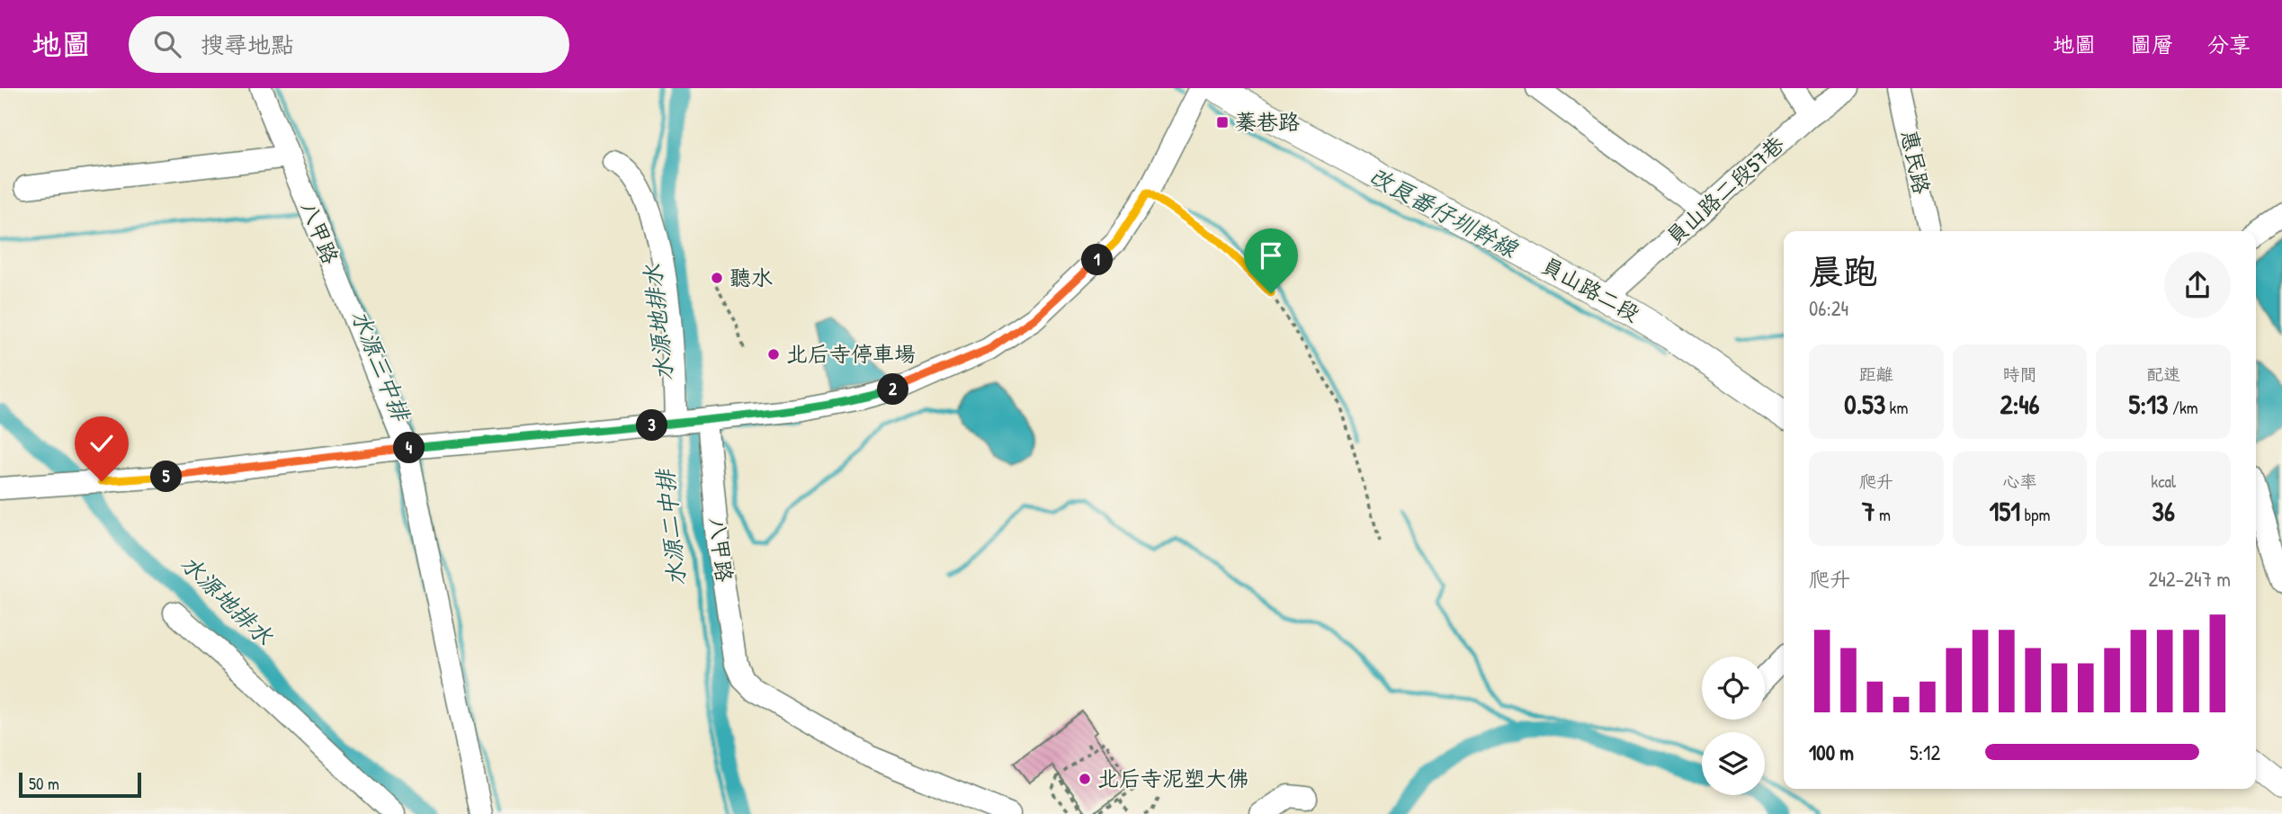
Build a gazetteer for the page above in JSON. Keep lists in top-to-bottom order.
{
  "streets": {
    "main road": ["員山路二段"],
    "street": ["惠民路", "員山路二段57巷", "八甲路"]
  },
  "crossings": [
    ["員山路二段57巷", "員山路二段"]
  ],
  "water": [
    "改良番仔圳幹線",
    "水源地排水",
    "水源三中排",
    "水源二中排"
  ],
  "places": {
    "transit": ["蓁巷路"],
    "other": ["聽水", "北后寺停車場", "北后寺泥塑大佛"]
  },
  "scale_bar": "50 m",
  "page": {
    "header": "地圖",
    "search": "搜尋地點",
    "nav": ["地圖", "圖層", "分享"],
    "heading": ["晨跑", "06:24"],
    "pins": [
      "1",
      "2",
      "3",
      "4",
      "5"
    ],
    "stats": [
      ["距離", "0.53 km"],
      ["時間", "2:46"],
      ["配速", "5:13 /km"],
      ["爬升", "7 m"],
      ["心率", "151 bpm"],
      ["kcal", "36"]
    ],
    "chart": ["爬升", "242–247 m"],
    "list": [
      {
        "name": "100 m",
        "note": "5:12"
      }
    ],
    "scale": "50 m"
  }
}
